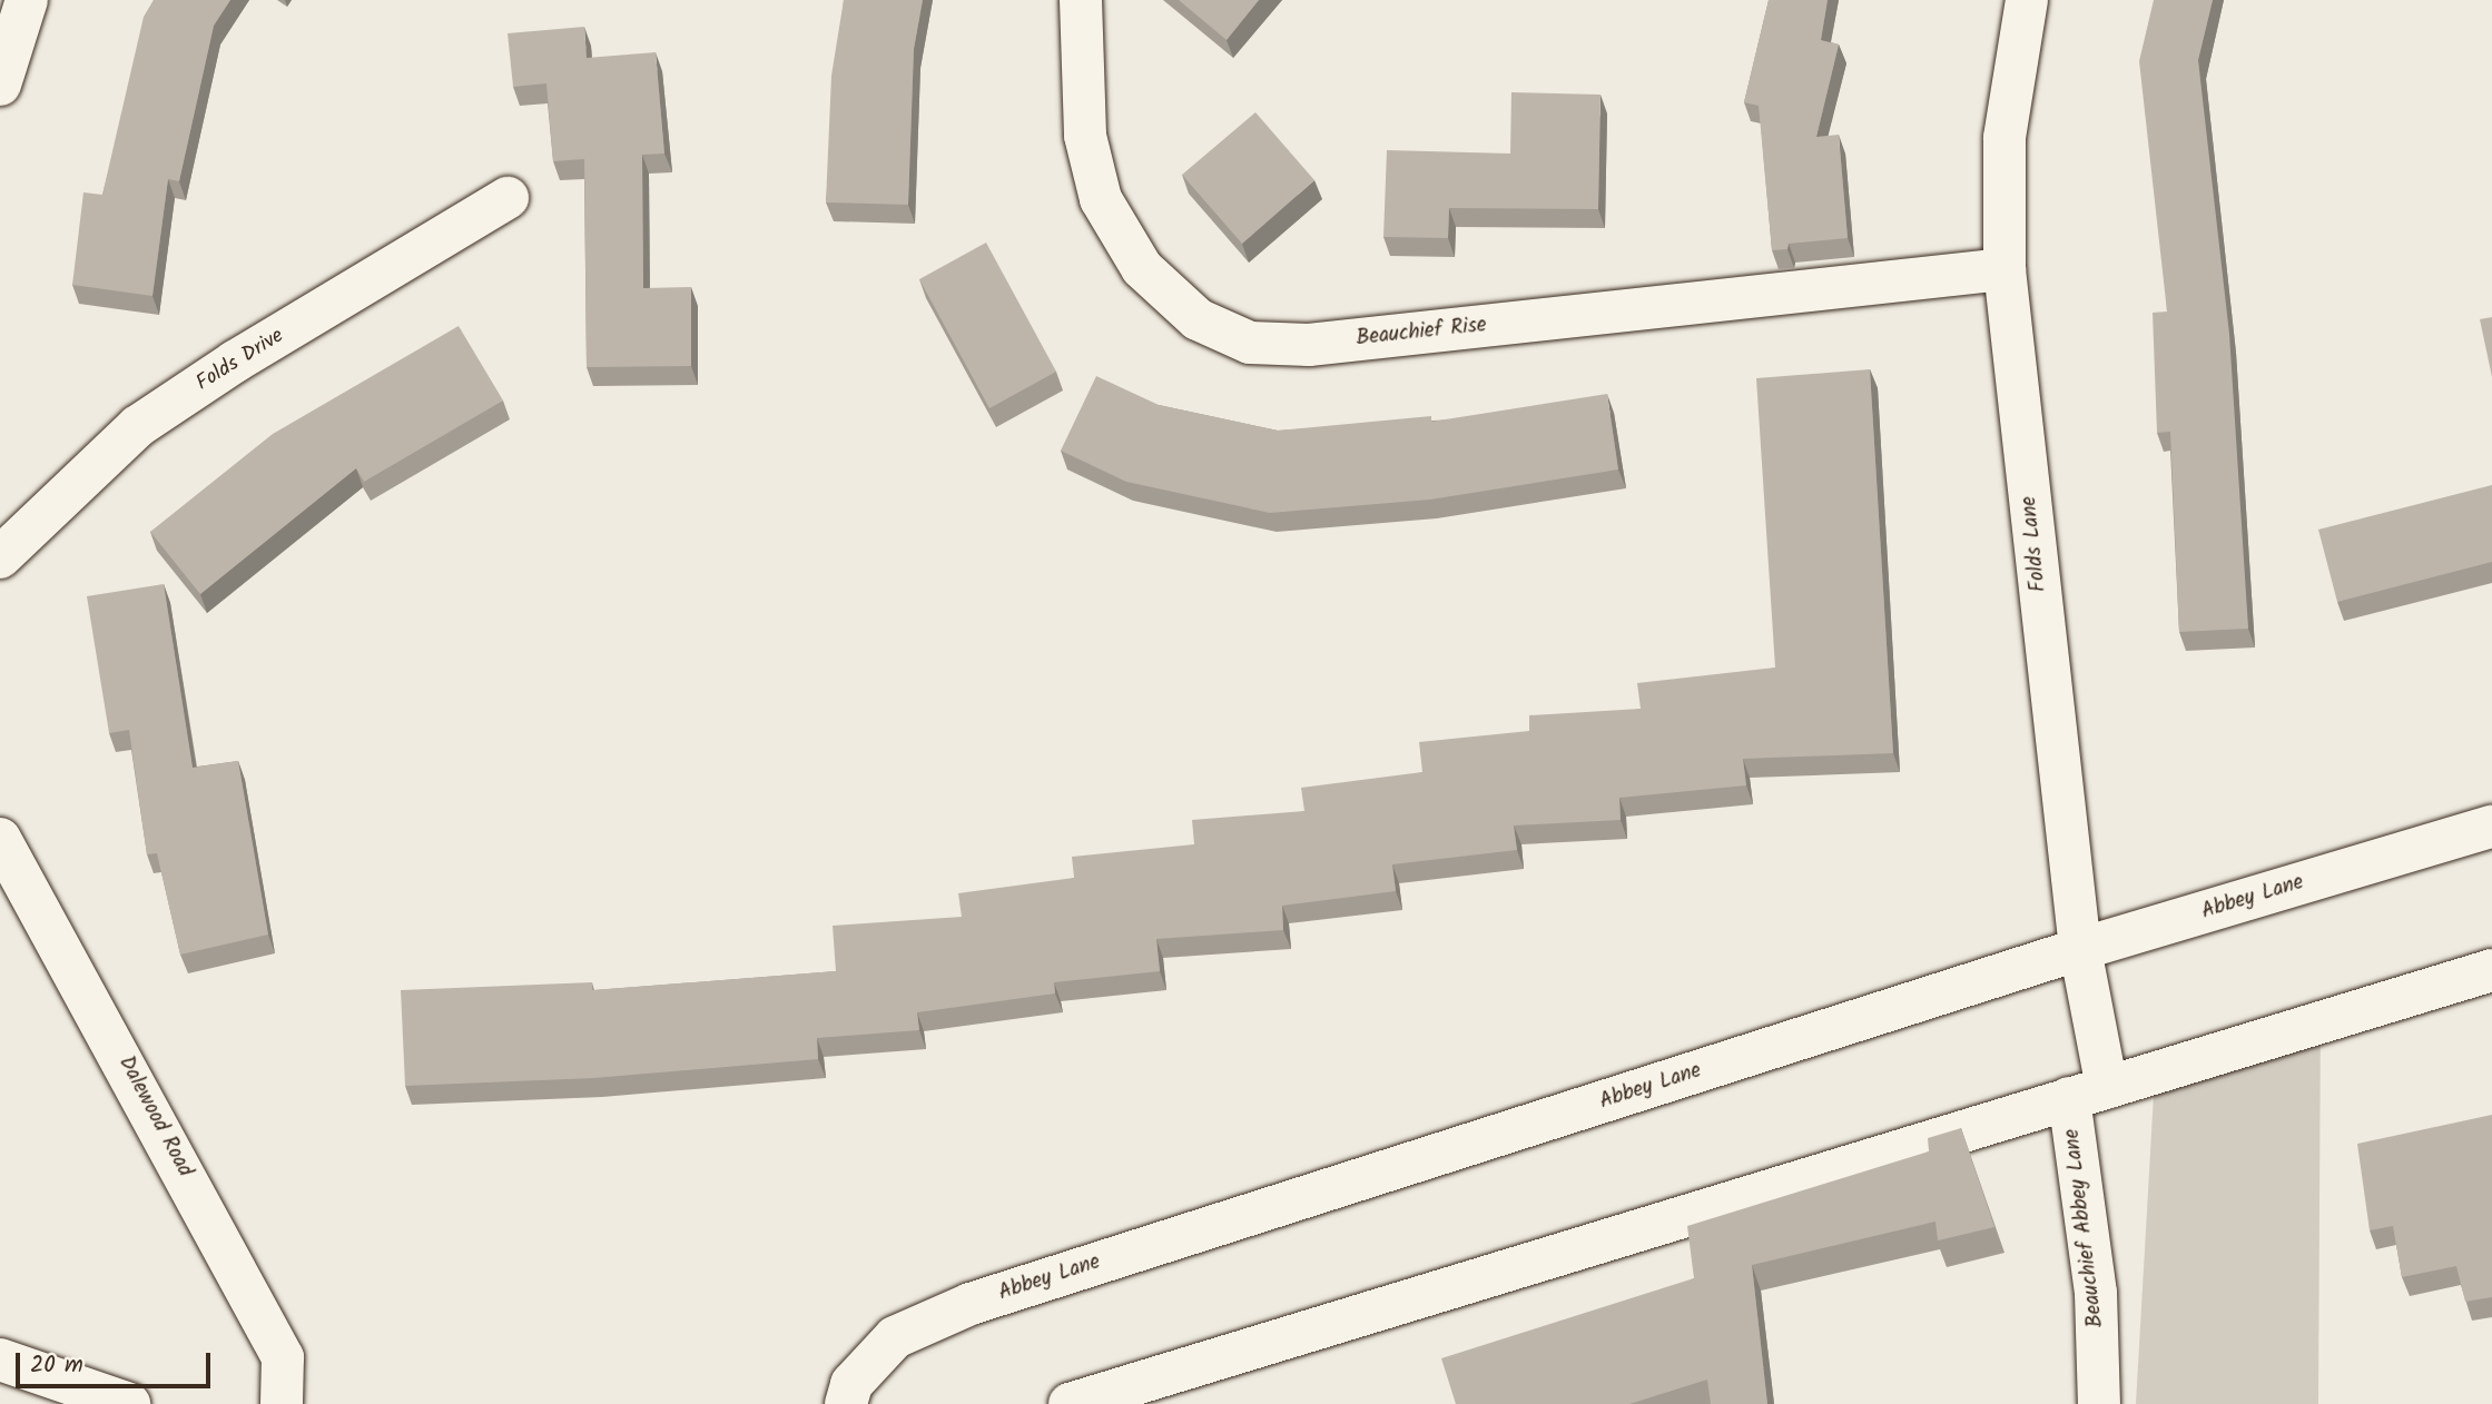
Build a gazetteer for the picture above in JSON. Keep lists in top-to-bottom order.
{
  "streets": {
    "street": [
      "Beauchief Rise",
      "Folds Drive",
      "Folds Lane",
      "Abbey Lane",
      "Dalewood Road",
      "Beauchief Abbey Lane"
    ]
  },
  "crossings": [
    ["Beauchief Rise", "Folds Lane"],
    ["Folds Lane", "Abbey Lane"],
    ["Folds Lane", "Beauchief Abbey Lane"]
  ],
  "scale_bar": "20 m"
}
